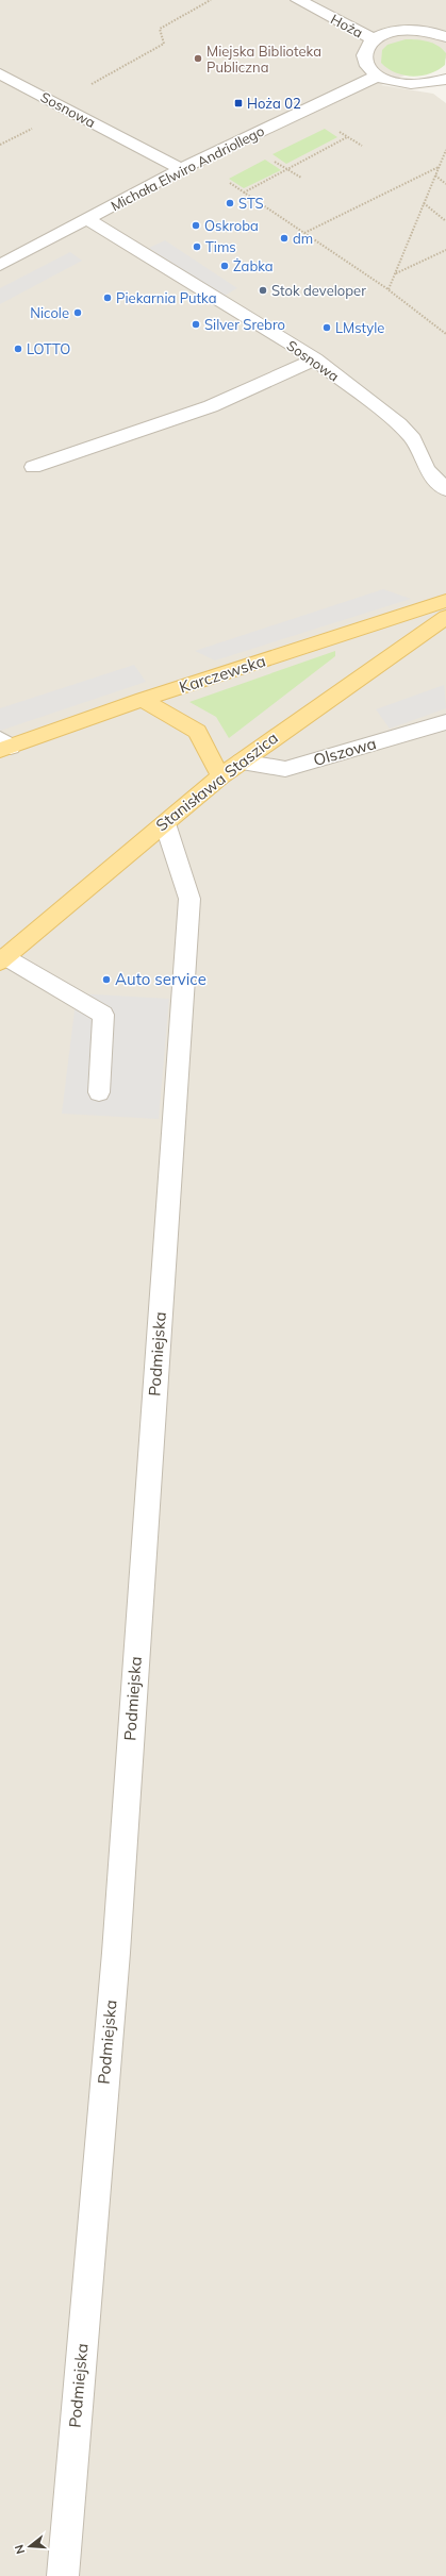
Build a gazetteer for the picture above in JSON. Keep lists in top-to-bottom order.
{
  "streets": {
    "main road": ["Karczewska", "Stanisława Staszica"],
    "street": [
      "Hoża",
      "Sosnowa",
      "Michała Elwiro Andriollego",
      "Olszowa",
      "Podmiejska"
    ]
  },
  "crossings": [
    ["Sosnowa", "Michała Elwiro Andriollego"],
    ["Olszowa", "Stanisława Staszica"],
    ["Stanisława Staszica", "Podmiejska"]
  ],
  "places": {
    "other": [
      "Miejska Biblioteka Publiczna",
      "STS",
      "Oskroba",
      "dm",
      "Tims",
      "Żabka",
      "Stok developer",
      "Piekarnia Putka",
      "Nicole",
      "Silver Srebro",
      "LMstyle",
      "LOTTO",
      "Auto service"
    ],
    "transit": ["Hoża 02"]
  },
  "north": "left"
}
